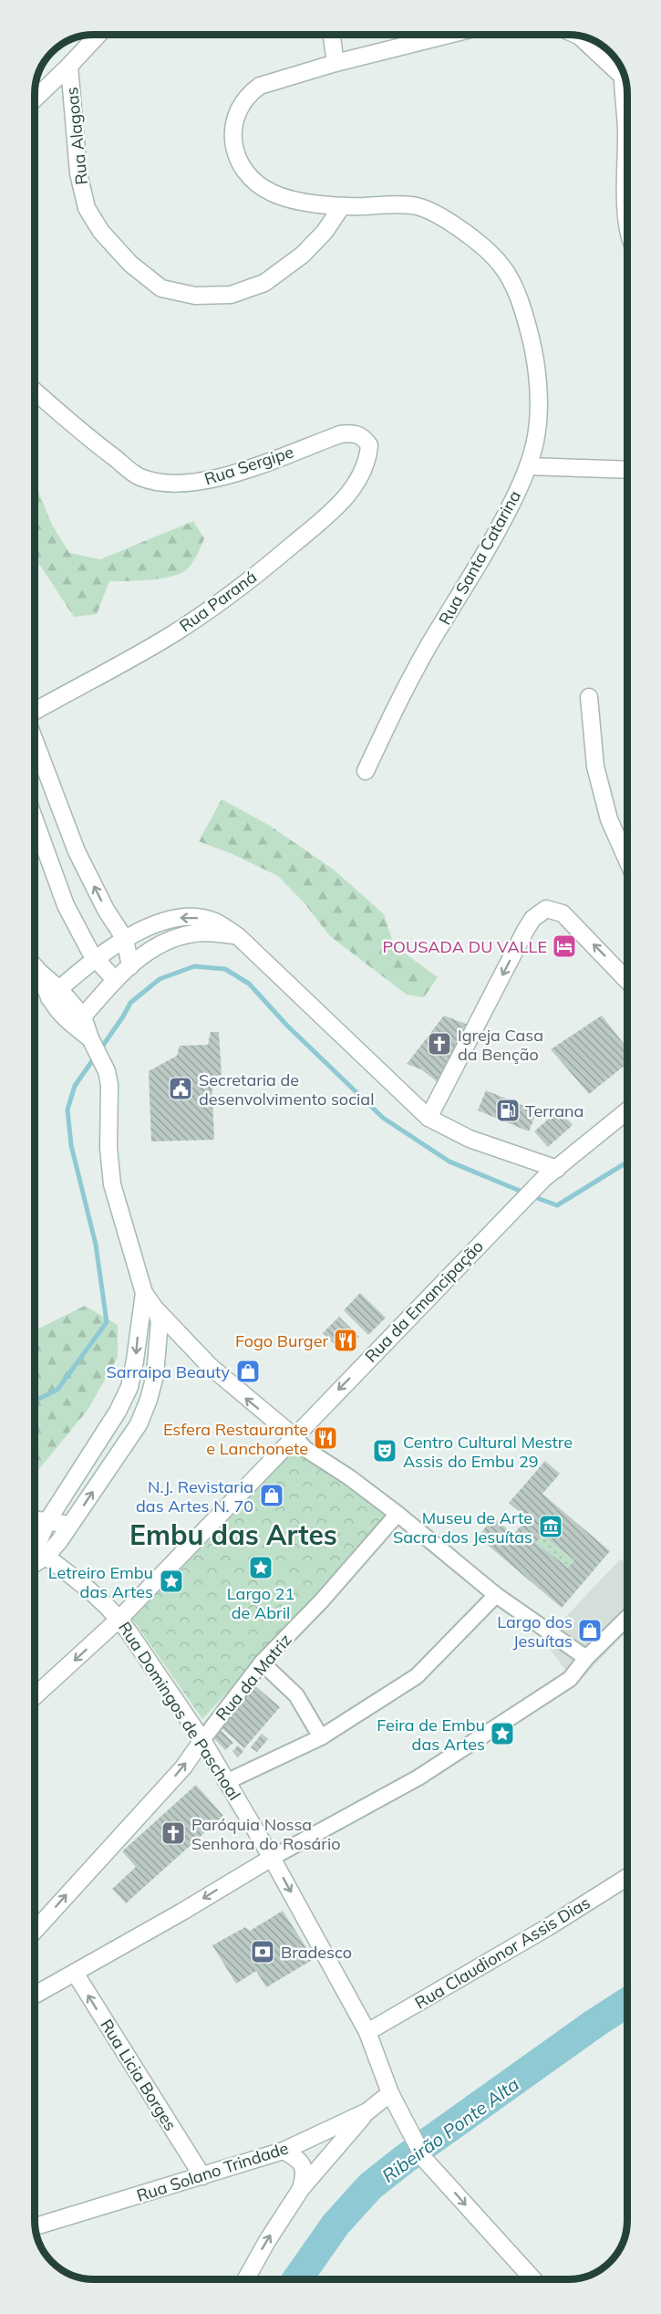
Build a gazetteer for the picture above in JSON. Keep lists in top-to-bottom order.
{
  "streets": {
    "street": [
      "Rua Alagoas",
      "Rua Sergipe",
      "Rua Santa Catarina",
      "Rua Paraná",
      "Rua da Emancipação",
      "Rua da Matriz",
      "Rua Domingos de Paschoal",
      "Rua Claudionor Assis Dias",
      "Rua Licia Borges",
      "Rua Solano Trindade"
    ]
  },
  "crossings": [
    ["Rua Alagoas", "Rua Santa Catarina"],
    ["Rua Sergipe", "Rua Paraná"],
    ["Rua da Emancipação", "Rua Domingos de Paschoal"],
    ["Rua da Matriz", "Rua Domingos de Paschoal"],
    ["Rua Domingos de Paschoal", "Rua Claudionor Assis Dias"],
    ["Rua Domingos de Paschoal", "Rua Solano Trindade"],
    ["Rua Licia Borges", "Rua Solano Trindade"]
  ],
  "one_way": ["Rua da Emancipação", "Rua Domingos de Paschoal", "Rua Licia Borges"],
  "districts": ["Embu das Artes"],
  "water": ["Ribeirão Ponte Alta"],
  "places": {
    "hotel": ["POUSADA DU VALLE"],
    "church": ["Igreja Casa da Benção", "Paróquia Nossa Senhora do Rosário"],
    "public building": ["Secretaria de desenvolvimento social"],
    "fuel station": ["Terrana"],
    "restaurant": ["Fogo Burger", "Esfera Restaurante e Lanchonete"],
    "shop": ["Sarraipa Beauty", "N.J. Revistaria das Artes N. 70", "Largo dos Jesuítas"],
    "theatre": ["Centro Cultural Mestre Assis do Embu 29"],
    "museum": ["Museu de Arte Sacra dos Jesuítas"],
    "place": ["Largo 21 de Abril", "Letreiro Embu das Artes", "Feira de Embu das Artes"],
    "bank": ["Bradesco"]
  }
}
